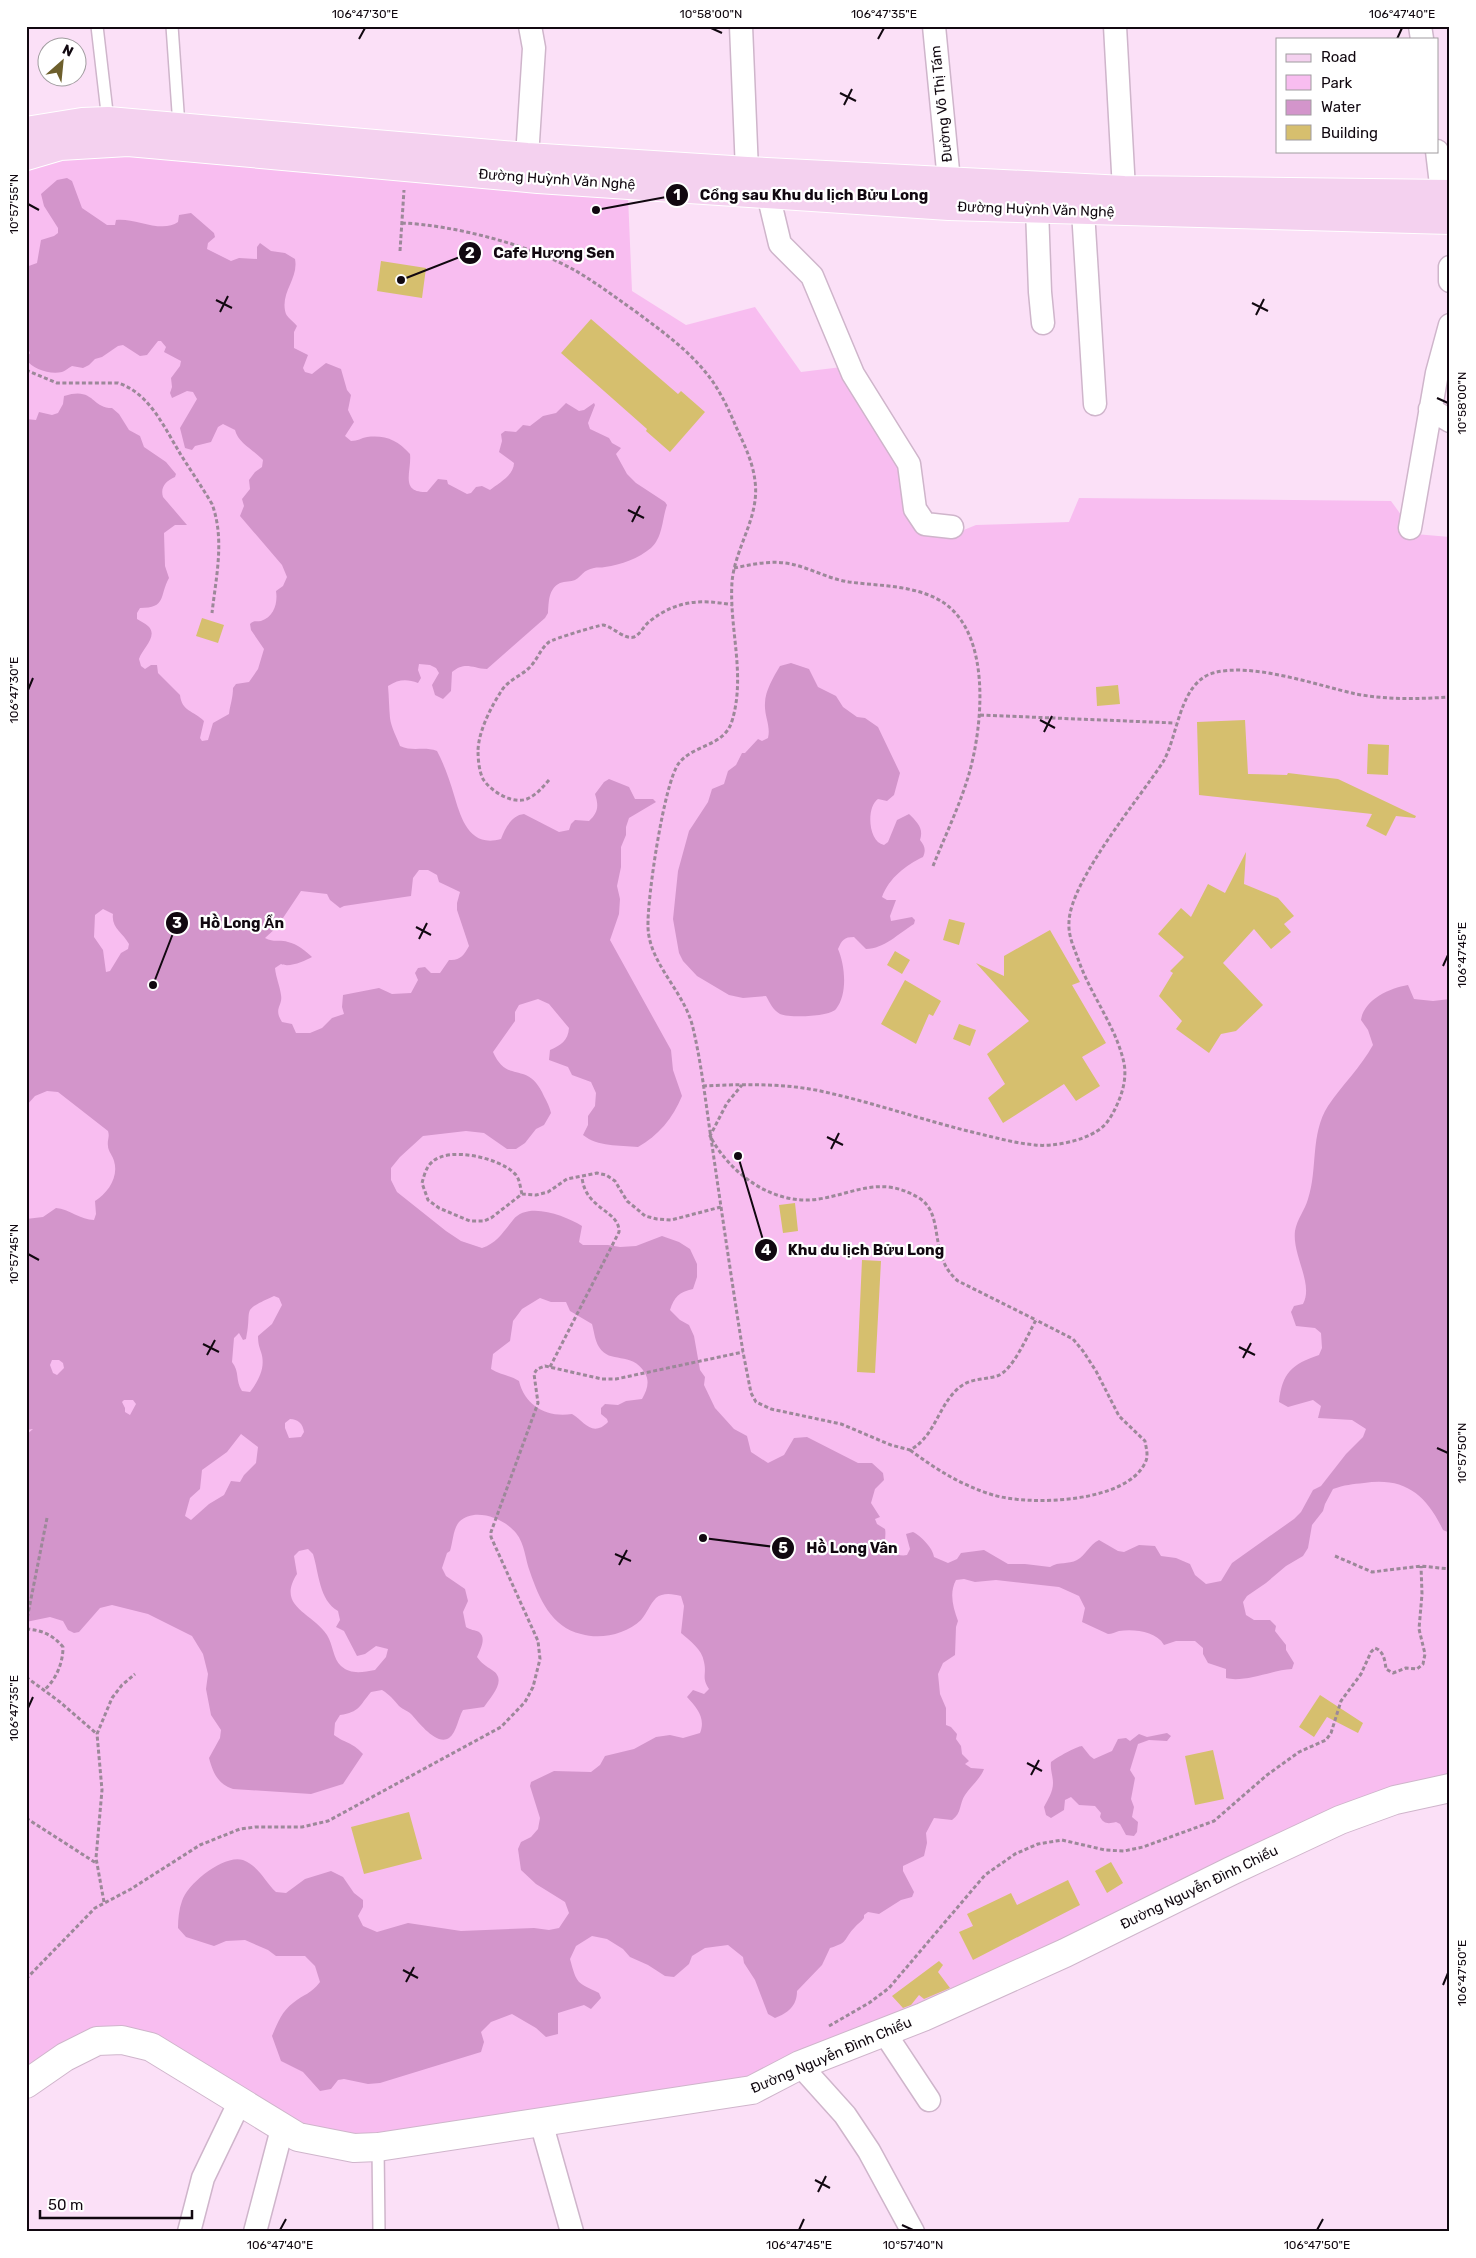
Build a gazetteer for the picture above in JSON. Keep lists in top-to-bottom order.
{
  "streets": {
    "main road": ["Đường Huỳnh Văn Nghệ", "Đường Nguyễn Đình Chiểu"],
    "street": ["Đường Võ Thị Tám"]
  },
  "crossings": [
    ["Đường Võ Thị Tám", "Đường Huỳnh Văn Nghệ"]
  ],
  "places": [
    "Cổng sau Khu du lịch Bửu Long",
    "Cafe Hương Sen",
    "Hồ Long Ẩn",
    "Khu du lịch Bửu Long",
    "Hồ Long Vân"
  ],
  "legend": [
    "Road",
    "Park",
    "Water",
    "Building"
  ],
  "scale_bar": "50 m",
  "north": "top right",
  "coordinates": [
    "106°47'30\"E",
    "10°58'00\"N",
    "106°47'35\"E",
    "106°47'40\"E",
    "10°57'55\"N",
    "106°47'45\"E",
    "10°57'45\"N",
    "10°57'50\"N",
    "106°47'50\"E",
    "10°57'40\"N"
  ]
}
